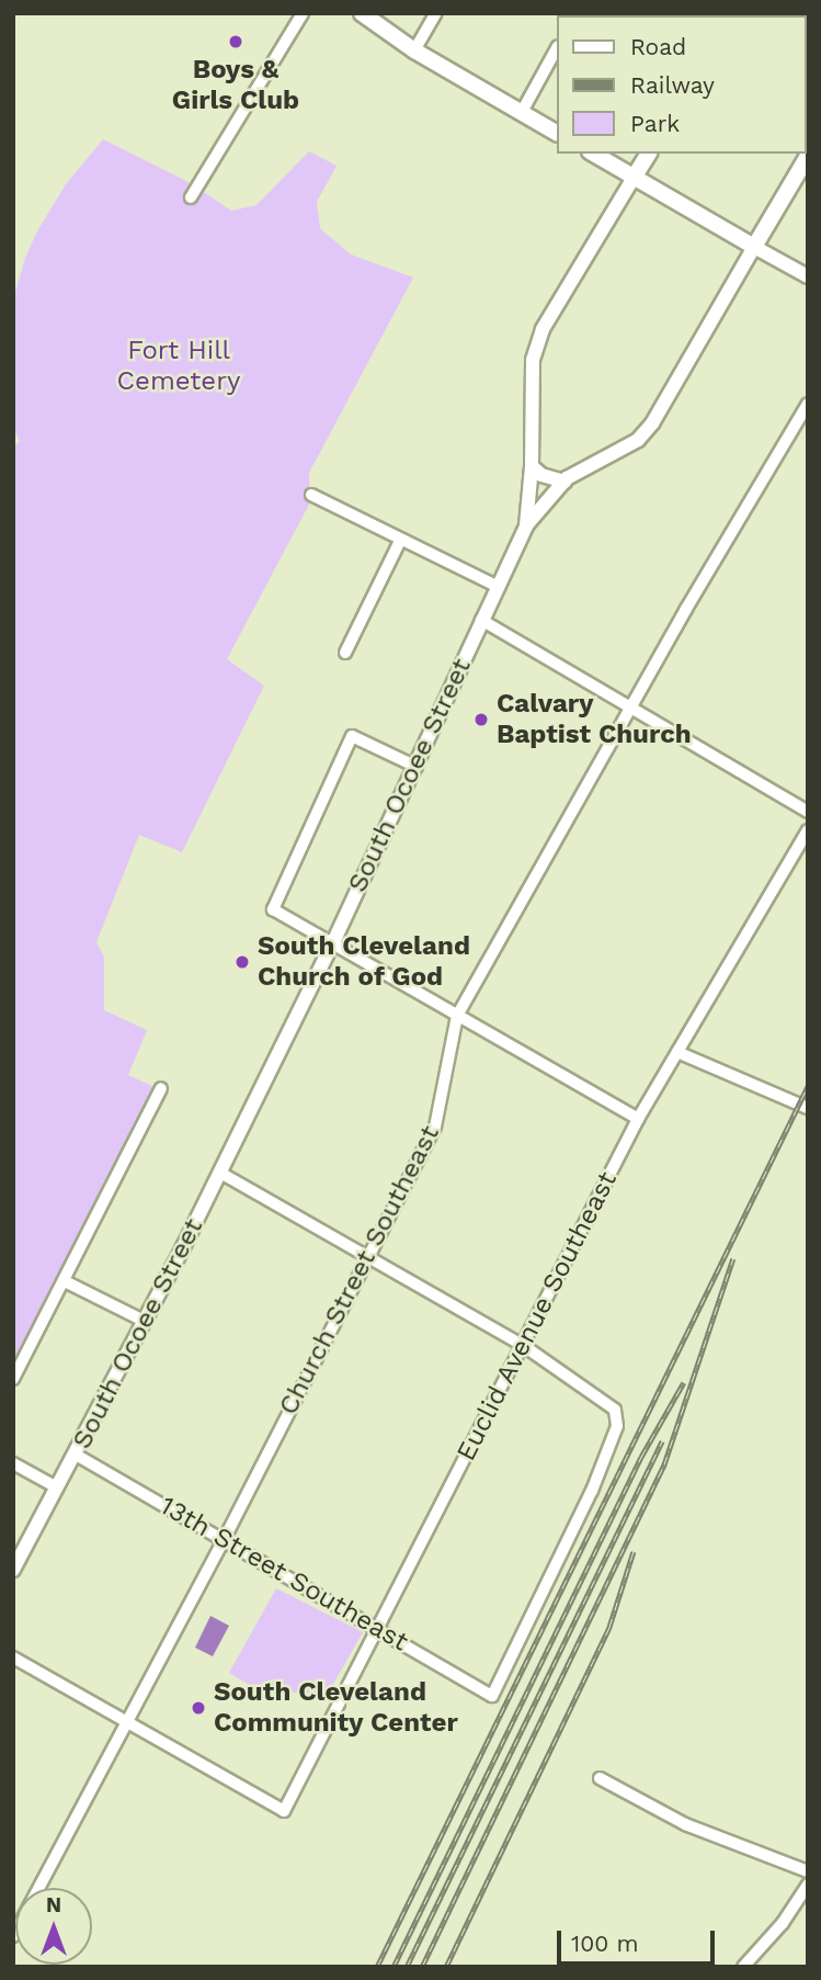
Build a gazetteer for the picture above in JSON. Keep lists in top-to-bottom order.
{
  "streets": {
    "main road": ["South Ocoee Street"],
    "street": ["Church Street Southeast", "Euclid Avenue Southeast", "13th Street Southeast"]
  },
  "crossings": [
    ["South Ocoee Street", "13th Street Southeast"],
    ["Church Street Southeast", "Euclid Avenue Southeast"],
    ["Church Street Southeast", "13th Street Southeast"],
    ["Euclid Avenue Southeast", "13th Street Southeast"]
  ],
  "parks": ["Fort Hill Cemetery"],
  "places": [
    "Boys & Girls Club",
    "Calvary Baptist Church",
    "South Cleveland Church of God",
    "South Cleveland Community Center"
  ],
  "legend": ["Road", "Railway", "Park"],
  "scale_bar": "100 m",
  "north": "top"
}
